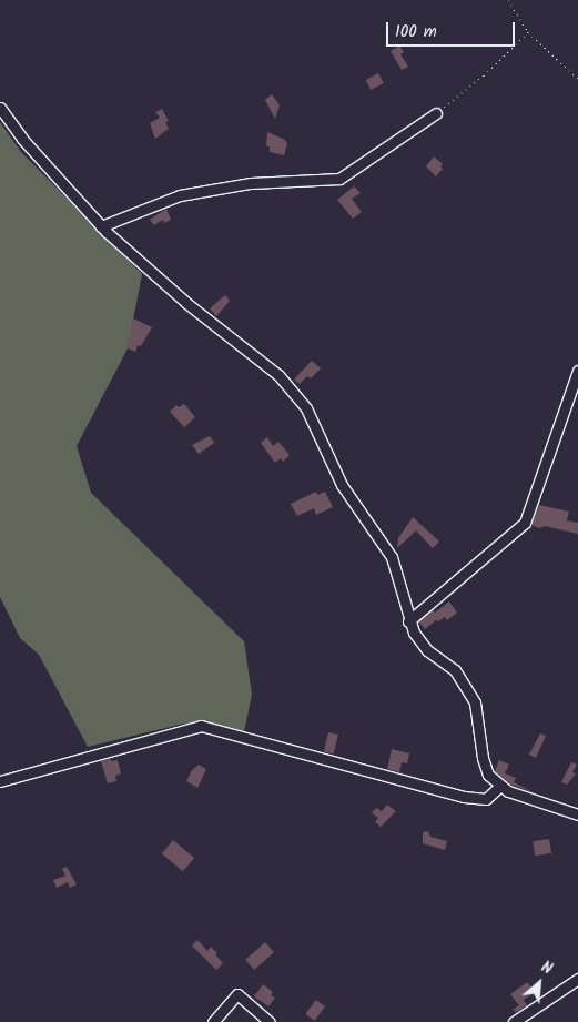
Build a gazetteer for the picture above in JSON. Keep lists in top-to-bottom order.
{
  "scale_bar": "100 m",
  "north": "top right"
}
